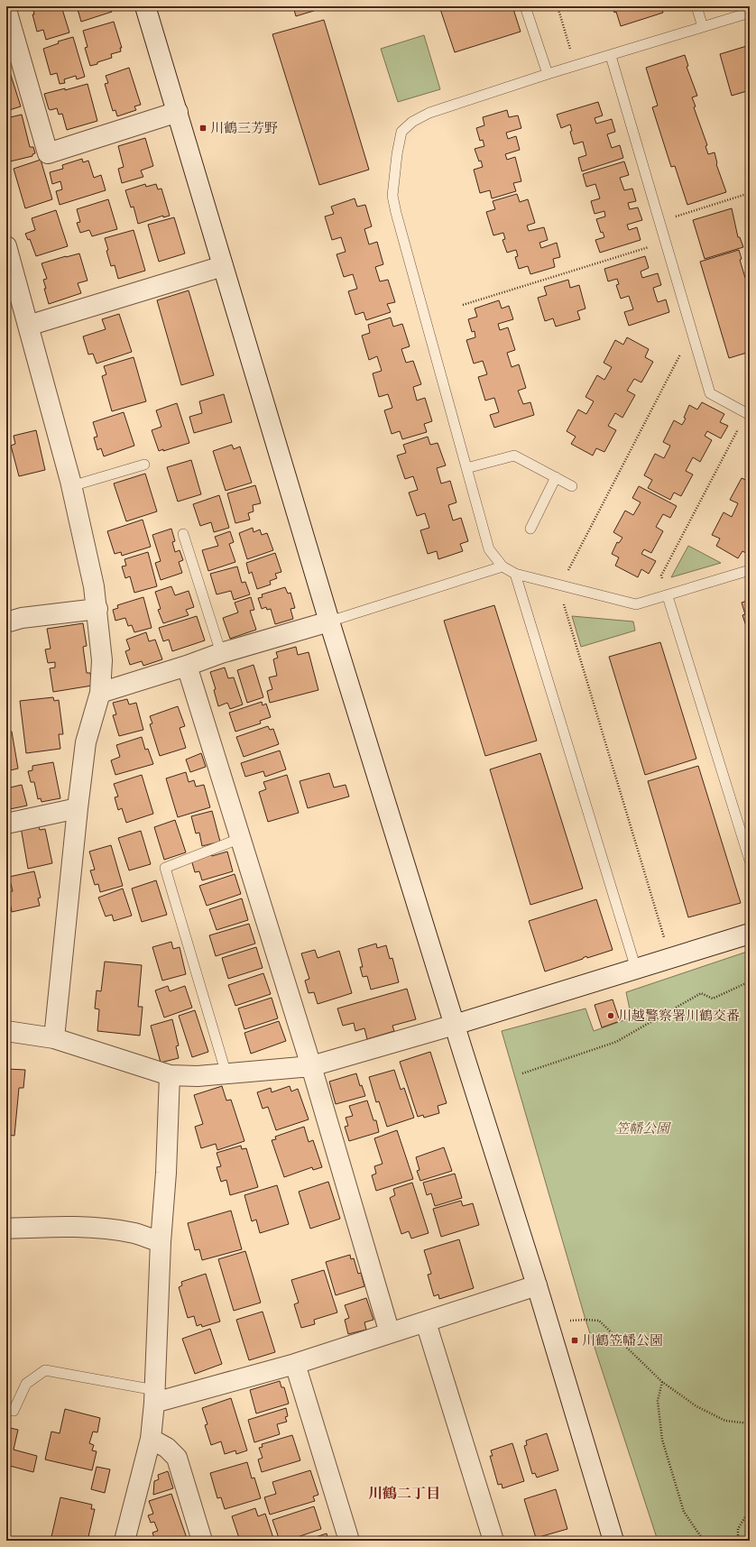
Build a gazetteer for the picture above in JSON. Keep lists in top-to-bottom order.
{
  "districts": ["川鶴二丁目"],
  "parks": ["笠幡公園"],
  "places": {
    "transit": ["川鶴三芳野", "川鶴笠幡公園"],
    "other": ["川越警察署川鶴交番"]
  }
}
